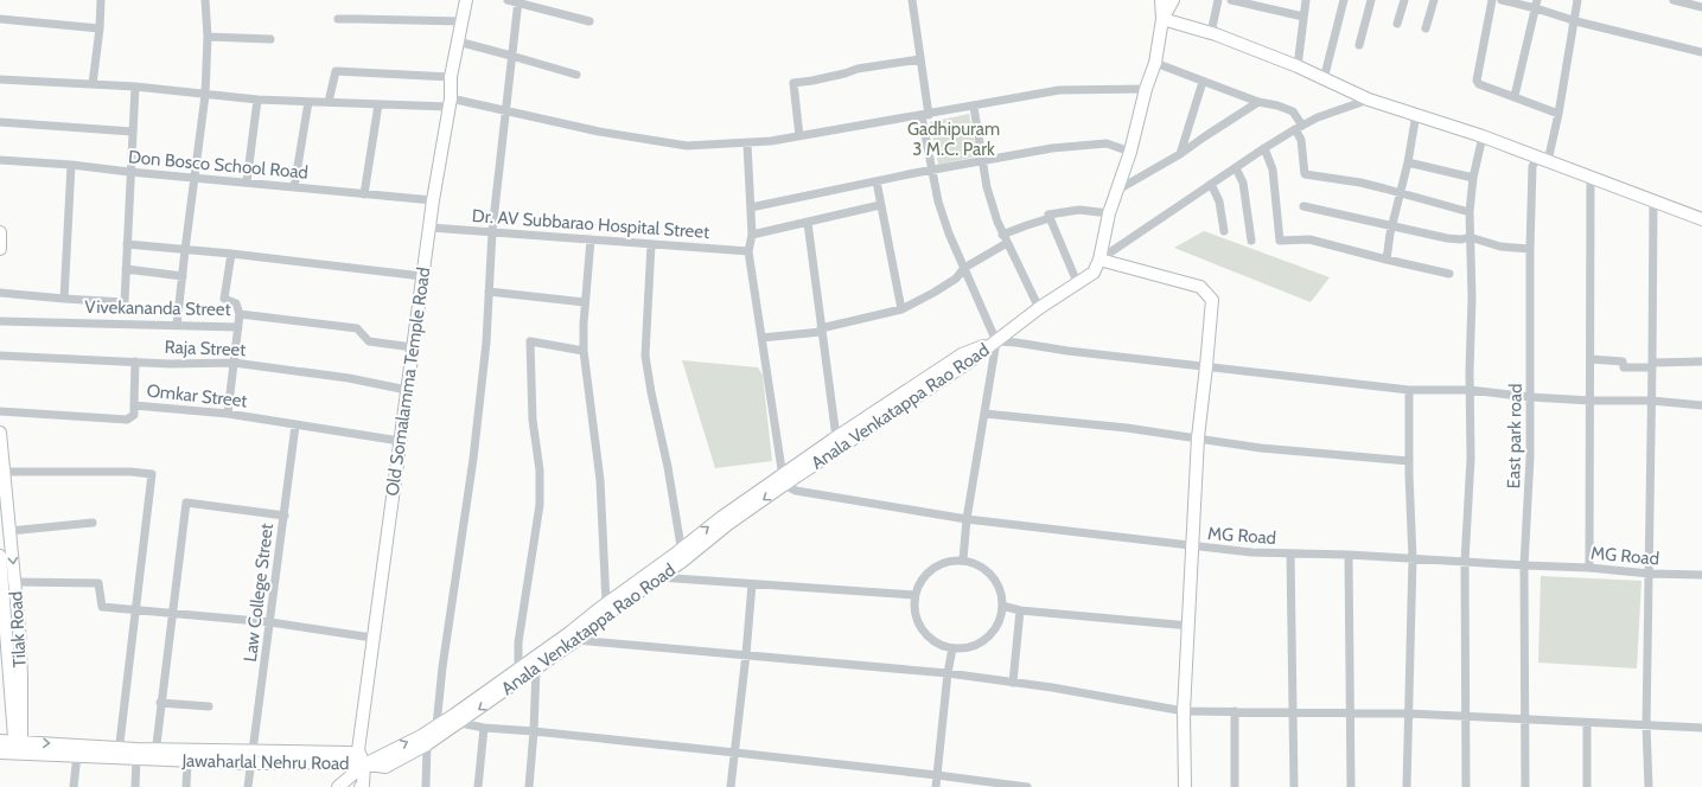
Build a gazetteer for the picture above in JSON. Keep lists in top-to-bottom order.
{
  "streets": {
    "main road": [
      "Old Somalamma Temple Road",
      "Anala Venkatappa Rao Road",
      "Tilak Road",
      "Jawaharlal Nehru Road"
    ],
    "street": [
      "Don Bosco School Road",
      "Dr. AV Subbarao Hospital Street",
      "Vivekananda Street",
      "Raja Street",
      "Omkar Street",
      "East park road",
      "MG Road",
      "Law College Street"
    ]
  },
  "crossings": [
    ["Don Bosco School Road", "Old Somalamma Temple Road"],
    ["Dr. AV Subbarao Hospital Street", "Old Somalamma Temple Road"],
    ["Vivekananda Street", "Old Somalamma Temple Road"],
    ["Raja Street", "Old Somalamma Temple Road"],
    ["Old Somalamma Temple Road", "Omkar Street"],
    ["Old Somalamma Temple Road", "Anala Venkatappa Rao Road"],
    ["Old Somalamma Temple Road", "Jawaharlal Nehru Road"],
    ["Omkar Street", "Law College Street"],
    ["Anala Venkatappa Rao Road", "MG Road"],
    ["Anala Venkatappa Rao Road", "Jawaharlal Nehru Road"],
    ["East park road", "MG Road"],
    ["Law College Street", "Jawaharlal Nehru Road"],
    ["Tilak Road", "Jawaharlal Nehru Road"]
  ],
  "parks": ["Gadhipuram 3 M.C. Park"]
}
